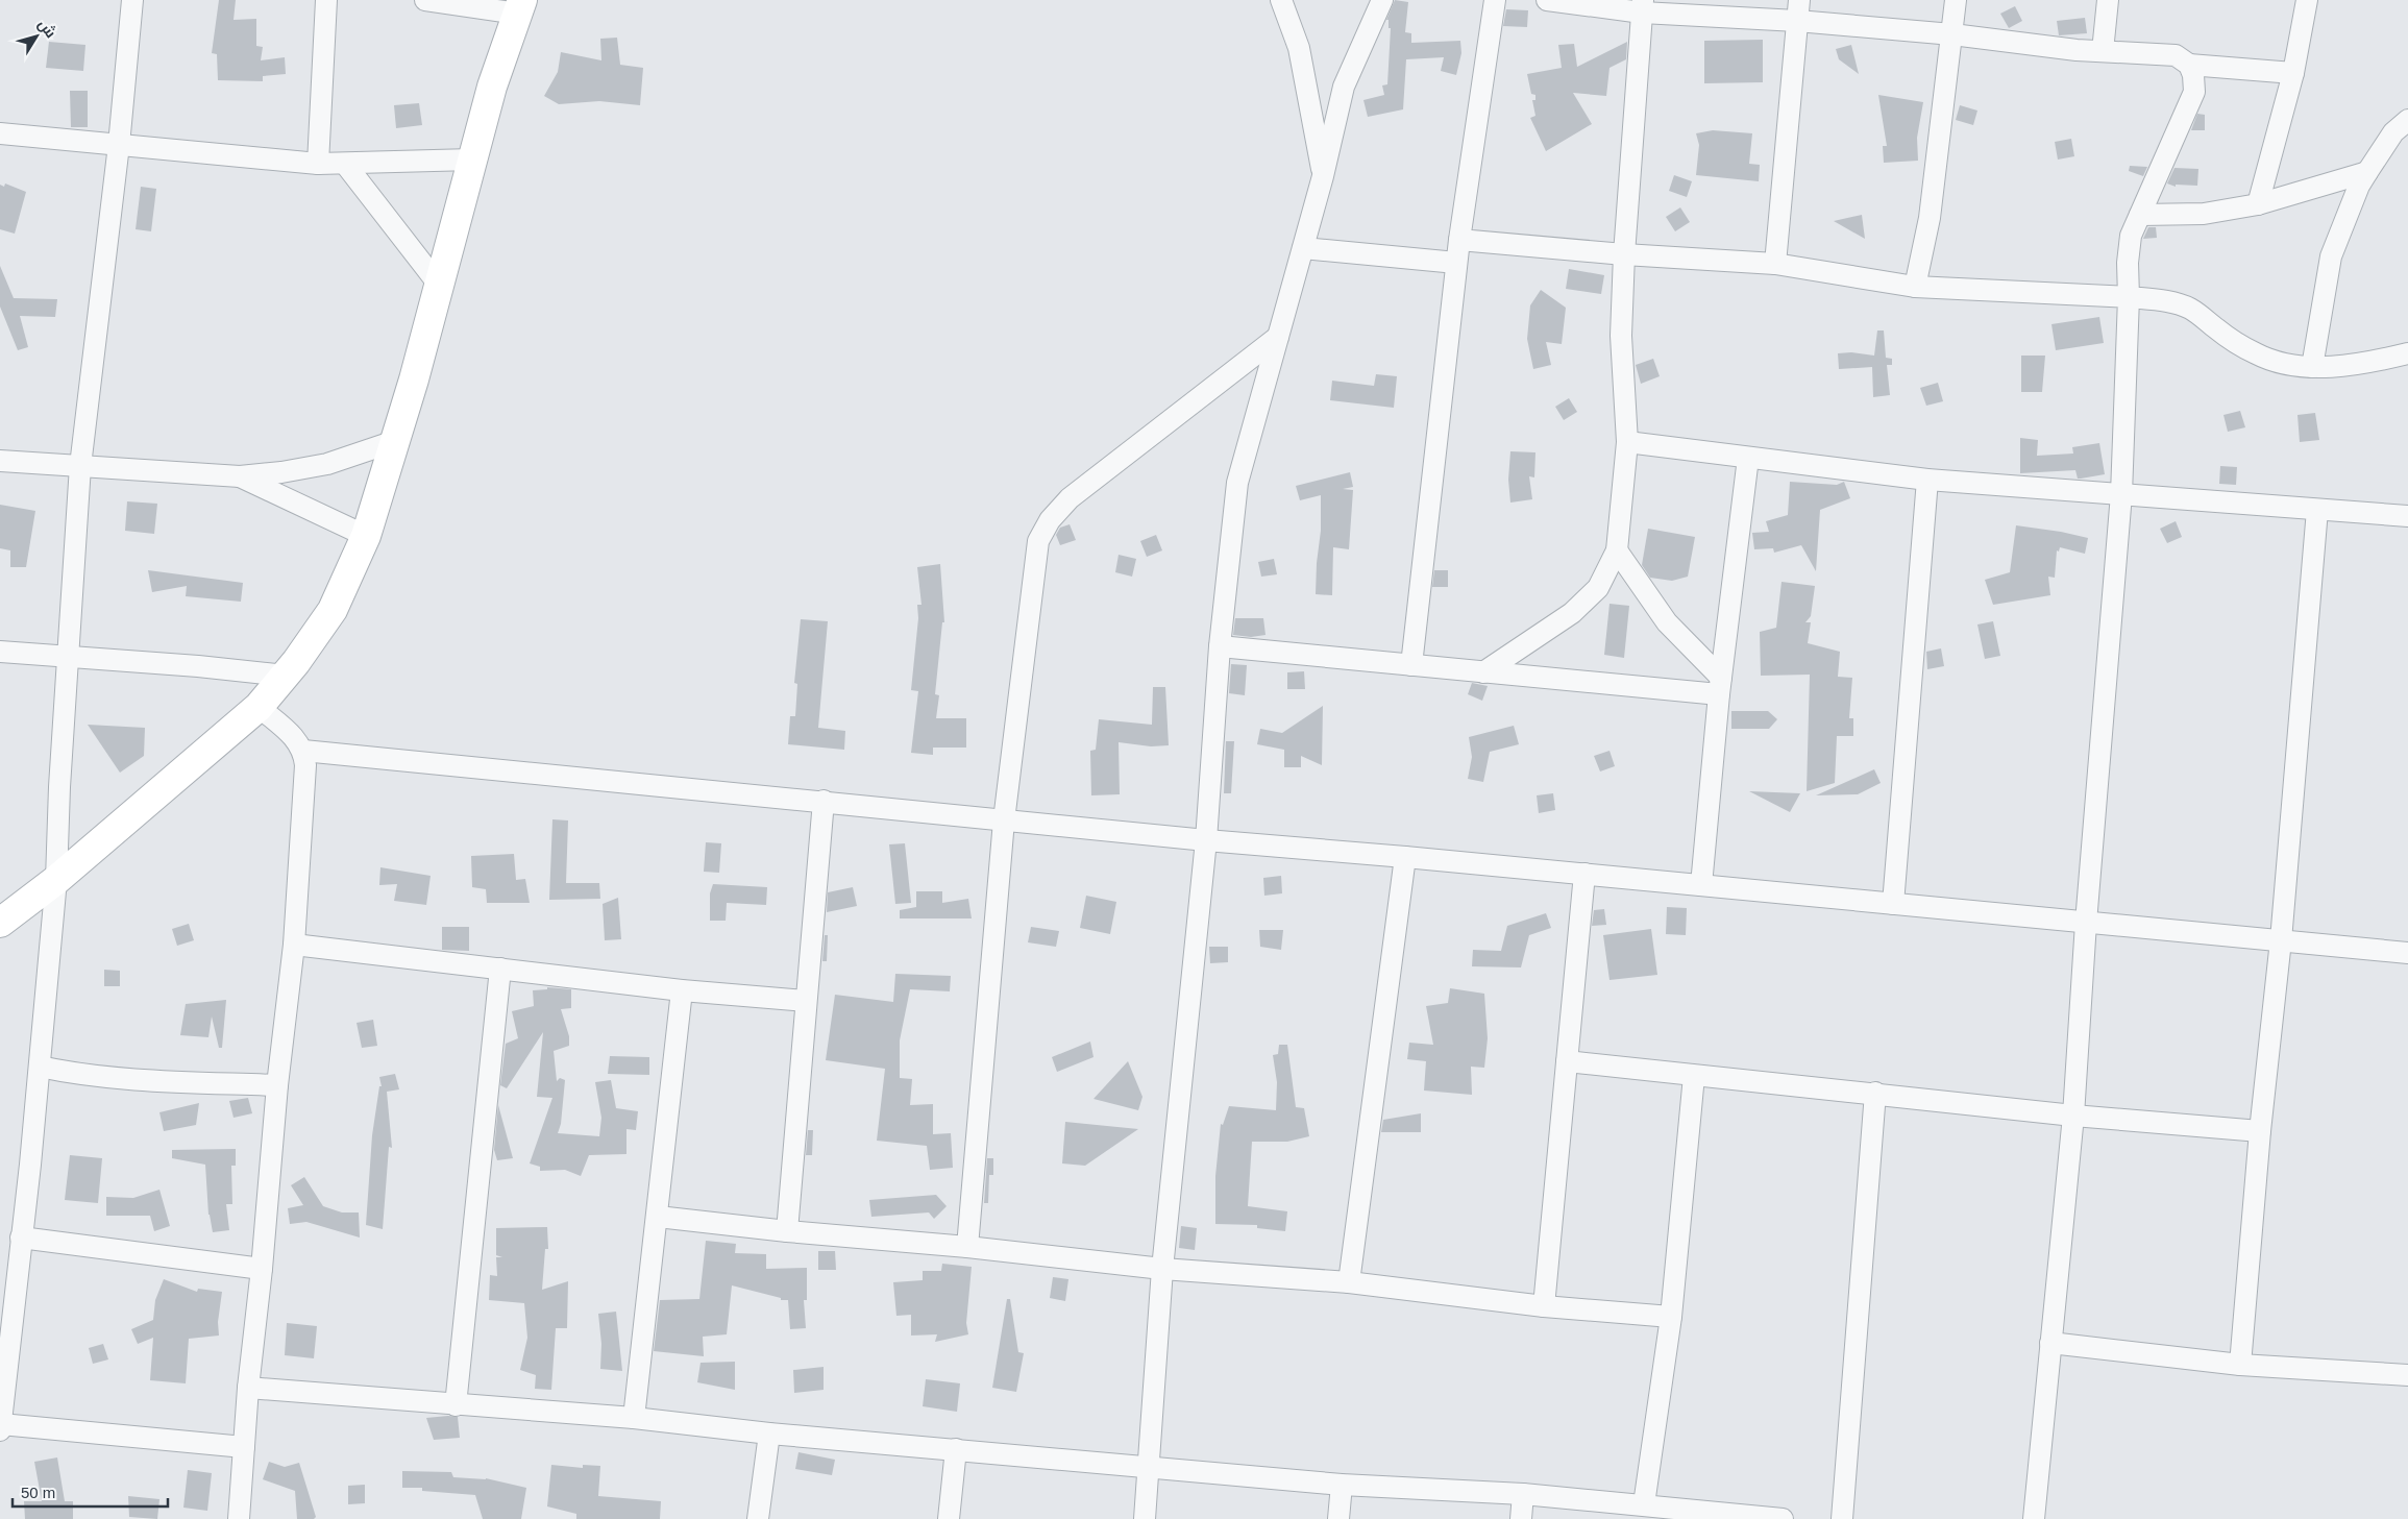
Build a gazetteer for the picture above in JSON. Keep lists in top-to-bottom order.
{
  "scale_bar": "50 m",
  "north": "top right"
}
